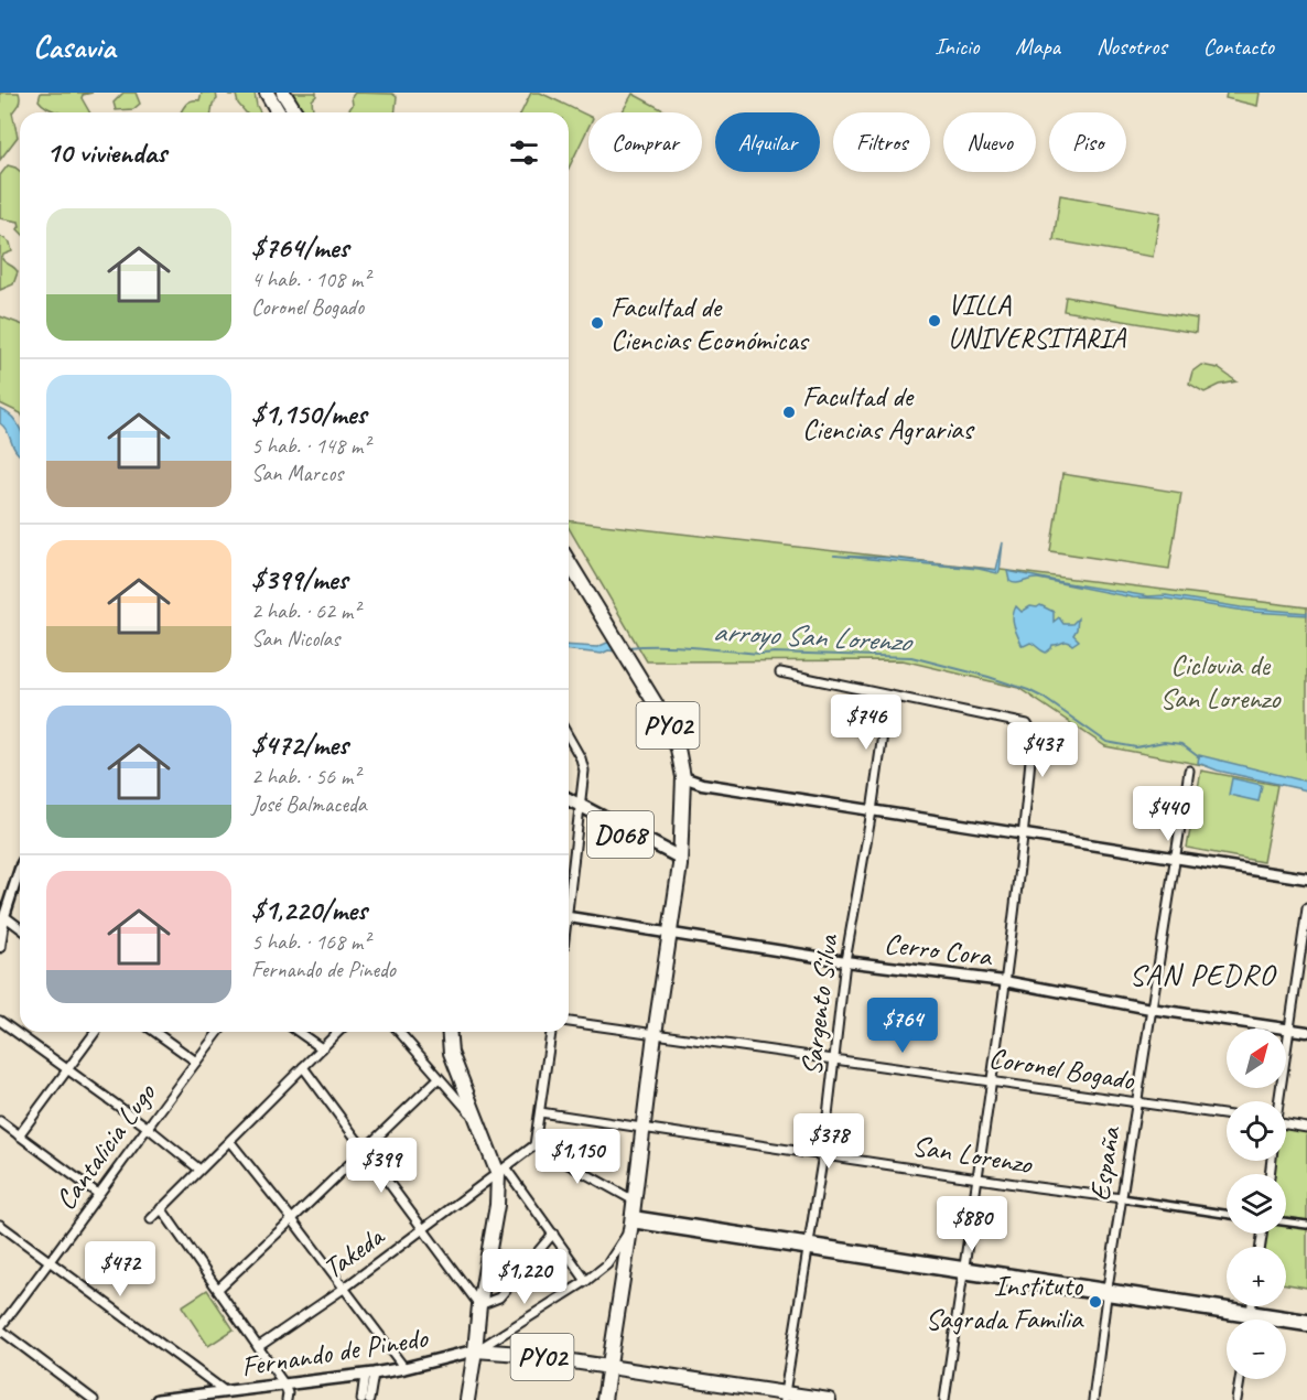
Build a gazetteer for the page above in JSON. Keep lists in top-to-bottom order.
{
  "streets": {
    "highway": ["PY02"],
    "main road": ["D068", "Fernando de Pinedo"],
    "street": [
      "Cerro Cora",
      "Sargento Silva",
      "Coronel Bogado",
      "Cantalicia Lugo",
      "San Lorenzo",
      "España",
      "Takeda"
    ]
  },
  "crossings": [
    ["PY02", "D068"],
    ["PY02", "Cerro Cora"],
    ["PY02", "Sargento Silva"],
    ["PY02", "Coronel Bogado"],
    ["PY02", "San Lorenzo"],
    ["PY02", "Fernando de Pinedo"],
    ["Cerro Cora", "Sargento Silva"],
    ["Cerro Cora", "España"],
    ["Sargento Silva", "Coronel Bogado"],
    ["Sargento Silva", "San Lorenzo"],
    ["Coronel Bogado", "España"],
    ["San Lorenzo", "España"]
  ],
  "districts": ["SAN PEDRO"],
  "water": ["arroyo San Lorenzo"],
  "parks": ["Ciclovia de San Lorenzo"],
  "places": [
    "VILLA UNIVERSITARIA",
    "Facultad de Ciencias Económicas",
    "Facultad de Ciencias Agrarias",
    "Instituto Sagrada Familia"
  ],
  "north": "top right",
  "page": {
    "header": "Casavia",
    "nav": [
      "Inicio",
      "Mapa",
      "Nosotros",
      "Contacto"
    ],
    "chip": [
      "Comprar",
      "Alquilar",
      "Filtros",
      "Nuevo",
      "Piso"
    ],
    "heading": "10 viviendas",
    "list": [
      {
        "name": "$764/mes",
        "note": "4 hab. · 108 m² · Coronel Bogado"
      },
      {
        "name": "$1,150/mes",
        "note": "5 hab. · 148 m² · San Marcos"
      },
      {
        "name": "$399/mes",
        "note": "2 hab. · 62 m² · San Nicolas"
      },
      {
        "name": "$472/mes",
        "note": "2 hab. · 56 m² · José Balmaceda"
      },
      {
        "name": "$1,220/mes",
        "note": "5 hab. · 168 m² · Fernando de Pinedo"
      }
    ],
    "price": [
      "$746",
      "$437",
      "$440",
      "$764",
      "$378",
      "$1,150",
      "$399",
      "$880",
      "$472",
      "$1,220"
    ],
    "map_buttons": ["+", "−"]
  }
}
